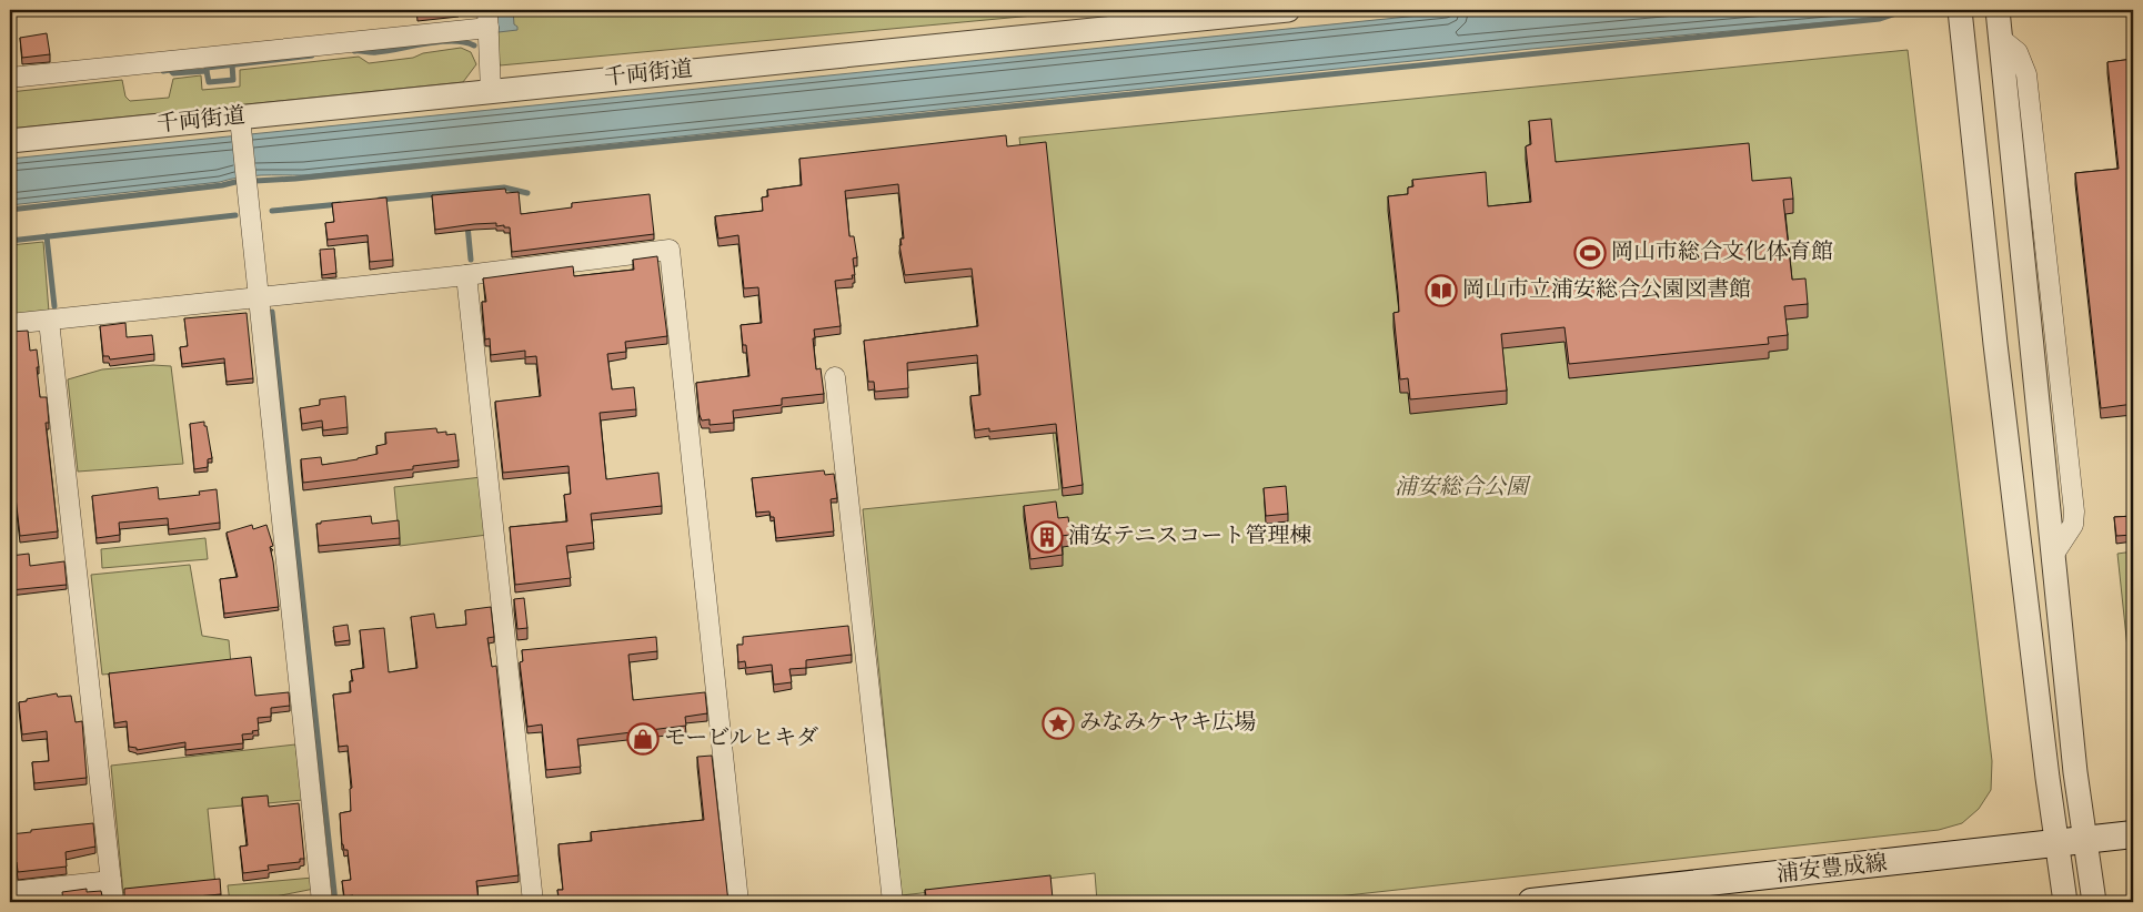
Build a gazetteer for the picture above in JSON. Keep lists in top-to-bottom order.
{
  "streets": {
    "main road": ["浦安豊成線"],
    "street": ["千両街道"]
  },
  "parks": ["浦安総合公園"],
  "places": {
    "sports": ["岡山市総合文化体育館"],
    "library": ["岡山市立浦安総合公園図書館"],
    "building": ["浦安テニスコート管理棟"],
    "place": ["みなみケヤキ広場"],
    "shop": ["モービルヒキダ"]
  }
}
